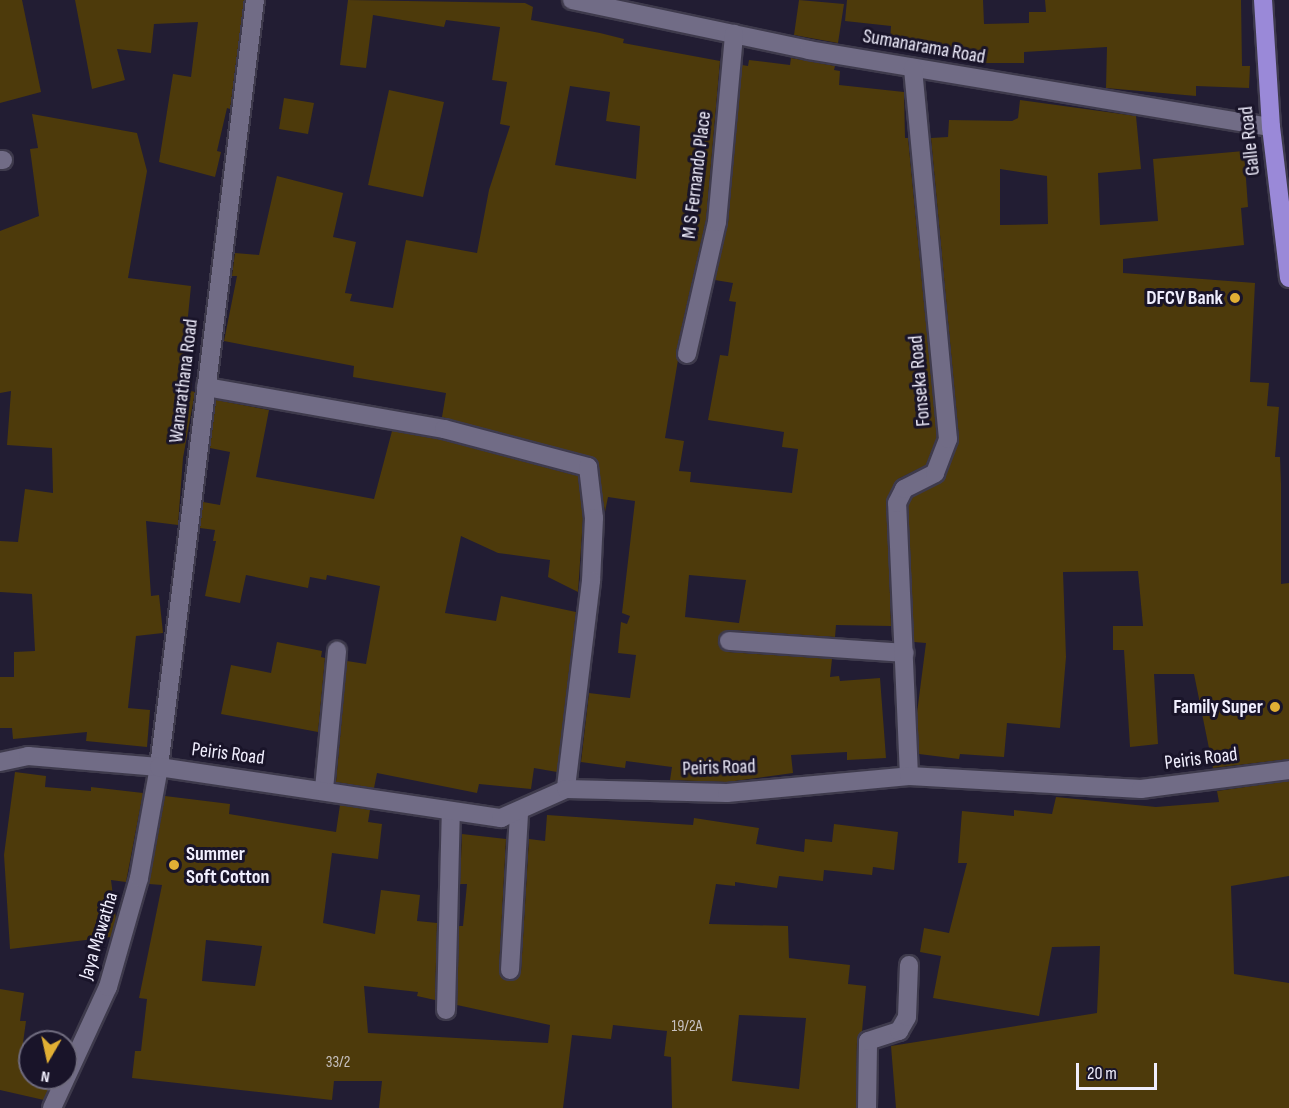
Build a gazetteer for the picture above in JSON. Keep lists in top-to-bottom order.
{
  "streets": {
    "highway": ["Galle Road"],
    "street": [
      "Sumanarama Road",
      "M S Fernando Place",
      "Wanarathana Road",
      "Fonseka Road",
      "Peiris Road",
      "Jaya Mawatha"
    ]
  },
  "crossings": [
    ["Sumanarama Road", "Galle Road"],
    ["Sumanarama Road", "M S Fernando Place"],
    ["Sumanarama Road", "Fonseka Road"],
    ["Wanarathana Road", "Peiris Road"],
    ["Wanarathana Road", "Jaya Mawatha"],
    ["Fonseka Road", "Peiris Road"],
    ["Peiris Road", "Jaya Mawatha"]
  ],
  "places": ["DFCV Bank", "Family Super", "Summer Soft Cotton"],
  "house_numbers": ["19/2A", "33/2"],
  "scale_bar": "20 m",
  "north": "bottom"
}
